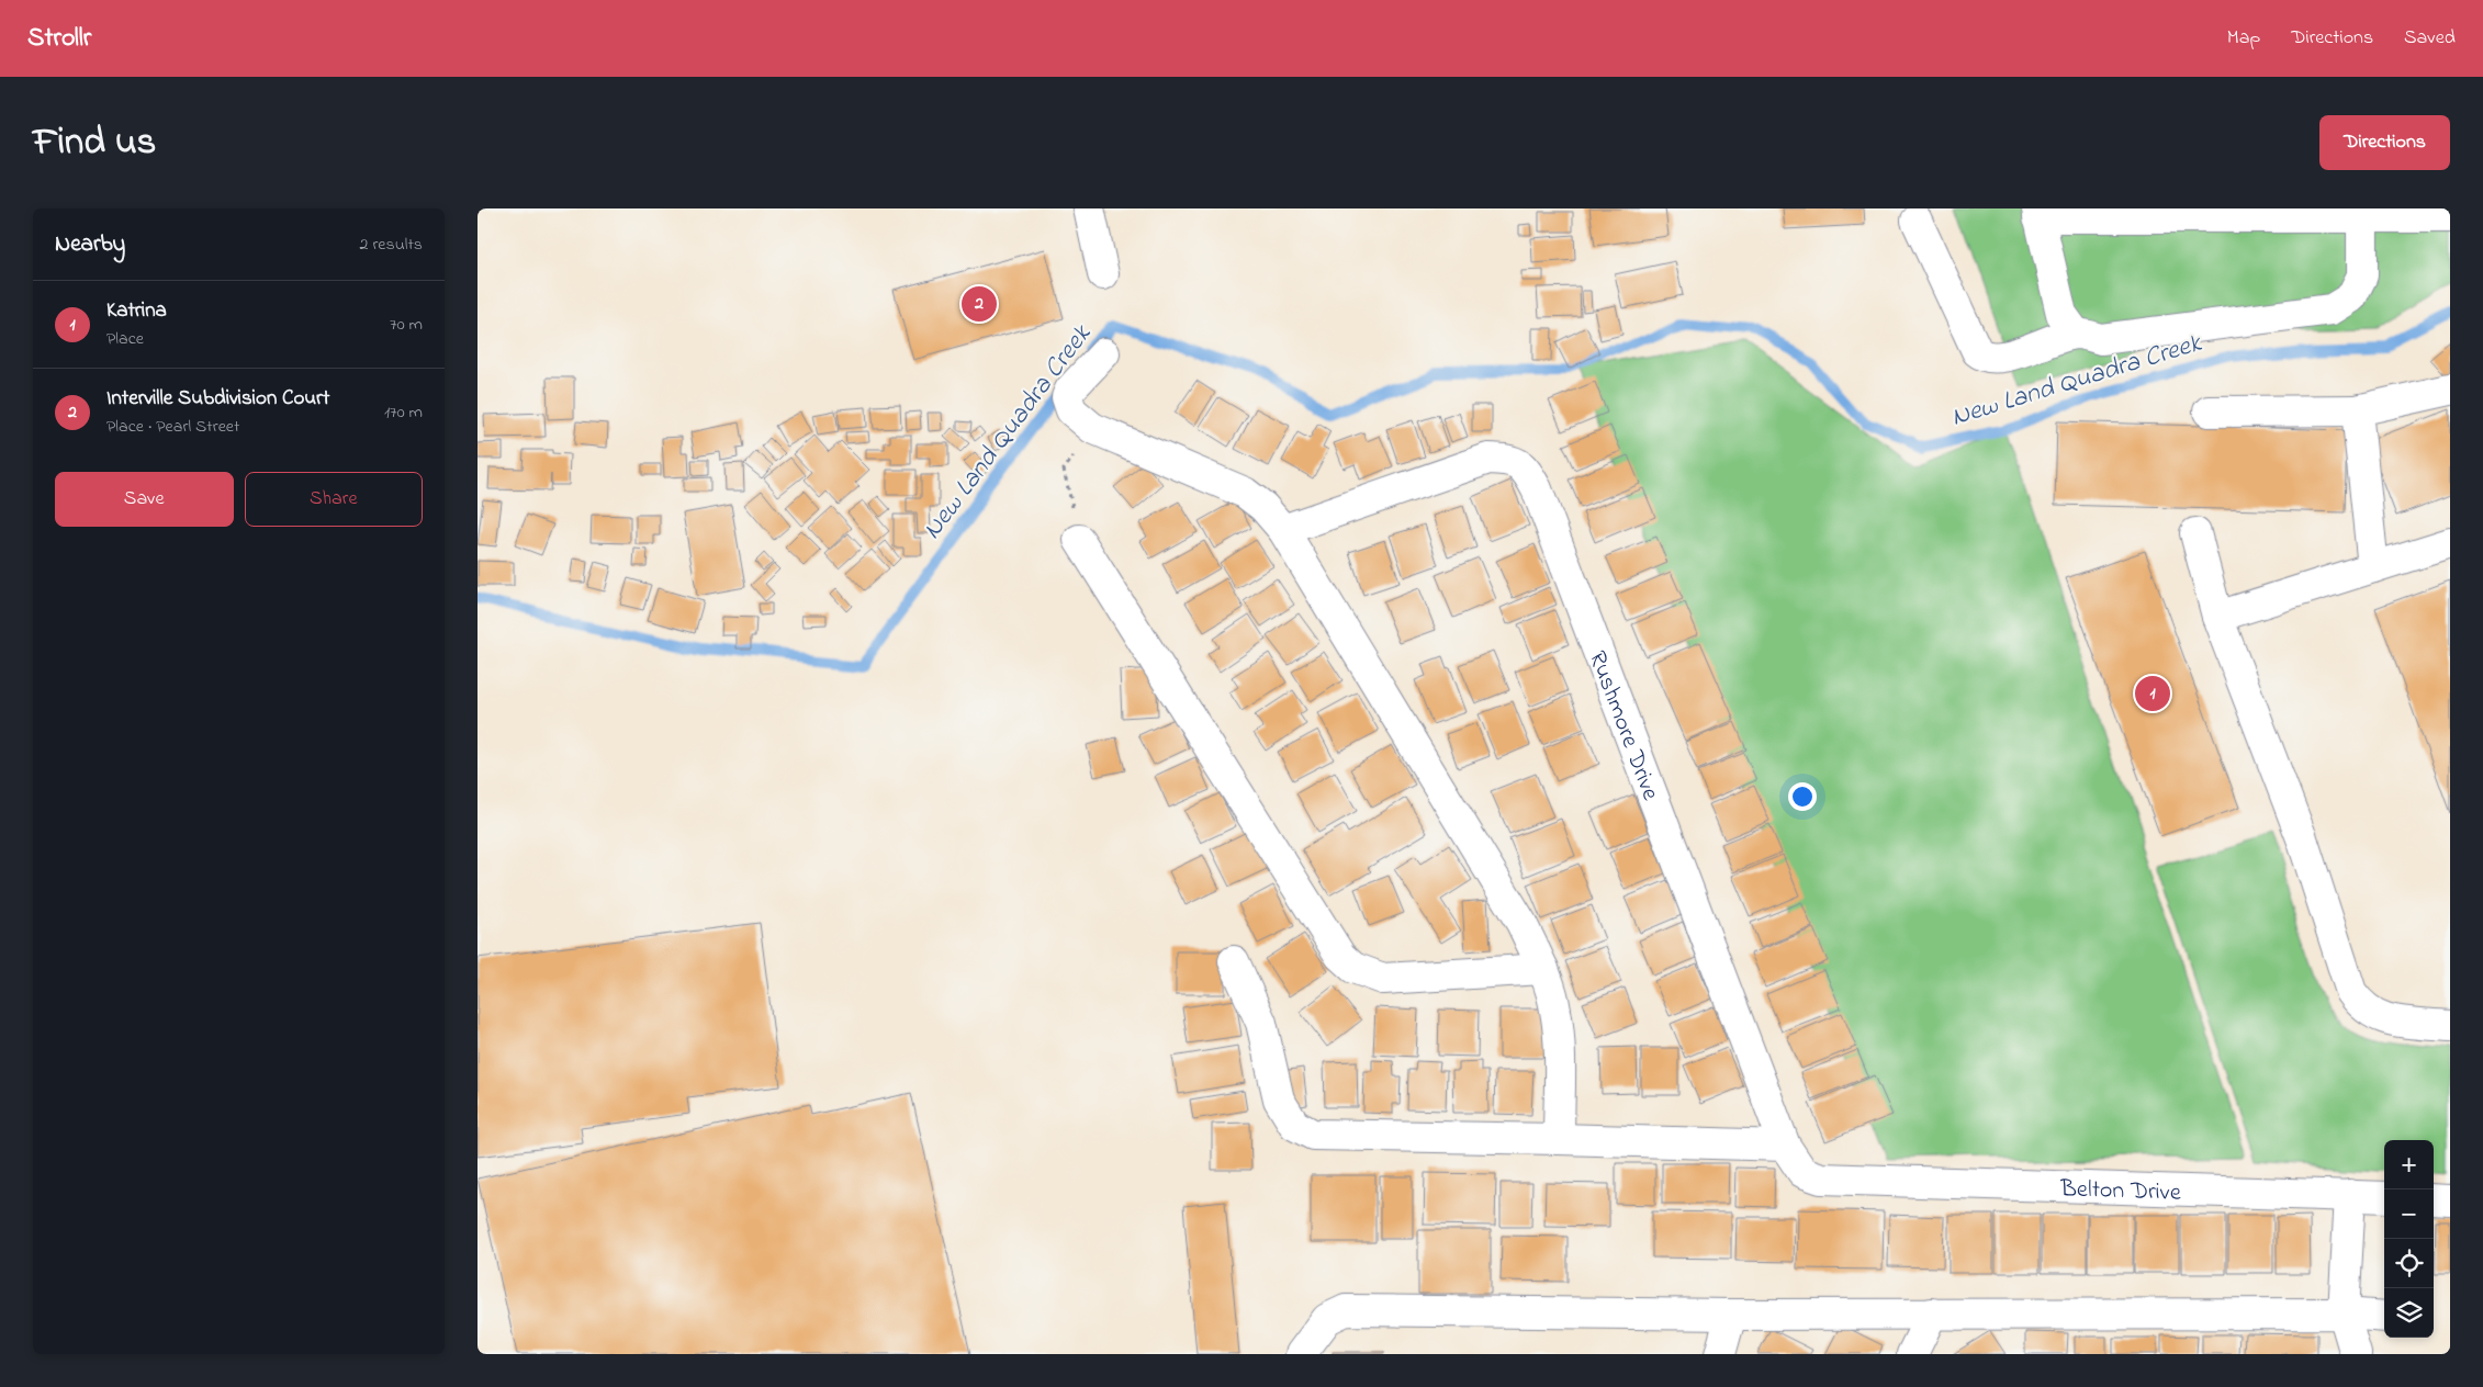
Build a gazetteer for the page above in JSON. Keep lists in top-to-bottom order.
{
  "streets": {
    "street": ["Rushmore Drive", "Belton Drive"]
  },
  "crossings": [
    ["Rushmore Drive", "Belton Drive"]
  ],
  "water": ["New Land Quadra Creek"],
  "page": {
    "header": "Strollr",
    "nav": ["Map", "Directions", "Saved"],
    "title": "Find us",
    "buttons": [
      "Directions",
      ["Save", "Share"]
    ],
    "heading": ["Nearby", "2 results"],
    "list": [
      {
        "mark": "1",
        "name": "Katrina",
        "note": "Place",
        "value": "70 m"
      },
      {
        "mark": "2",
        "name": "Interville Subdivision Court",
        "note": "Place · Pearl Street",
        "value": "170 m"
      }
    ],
    "pins": ["2", "1"],
    "map_buttons": ["+", "−"]
  }
}
